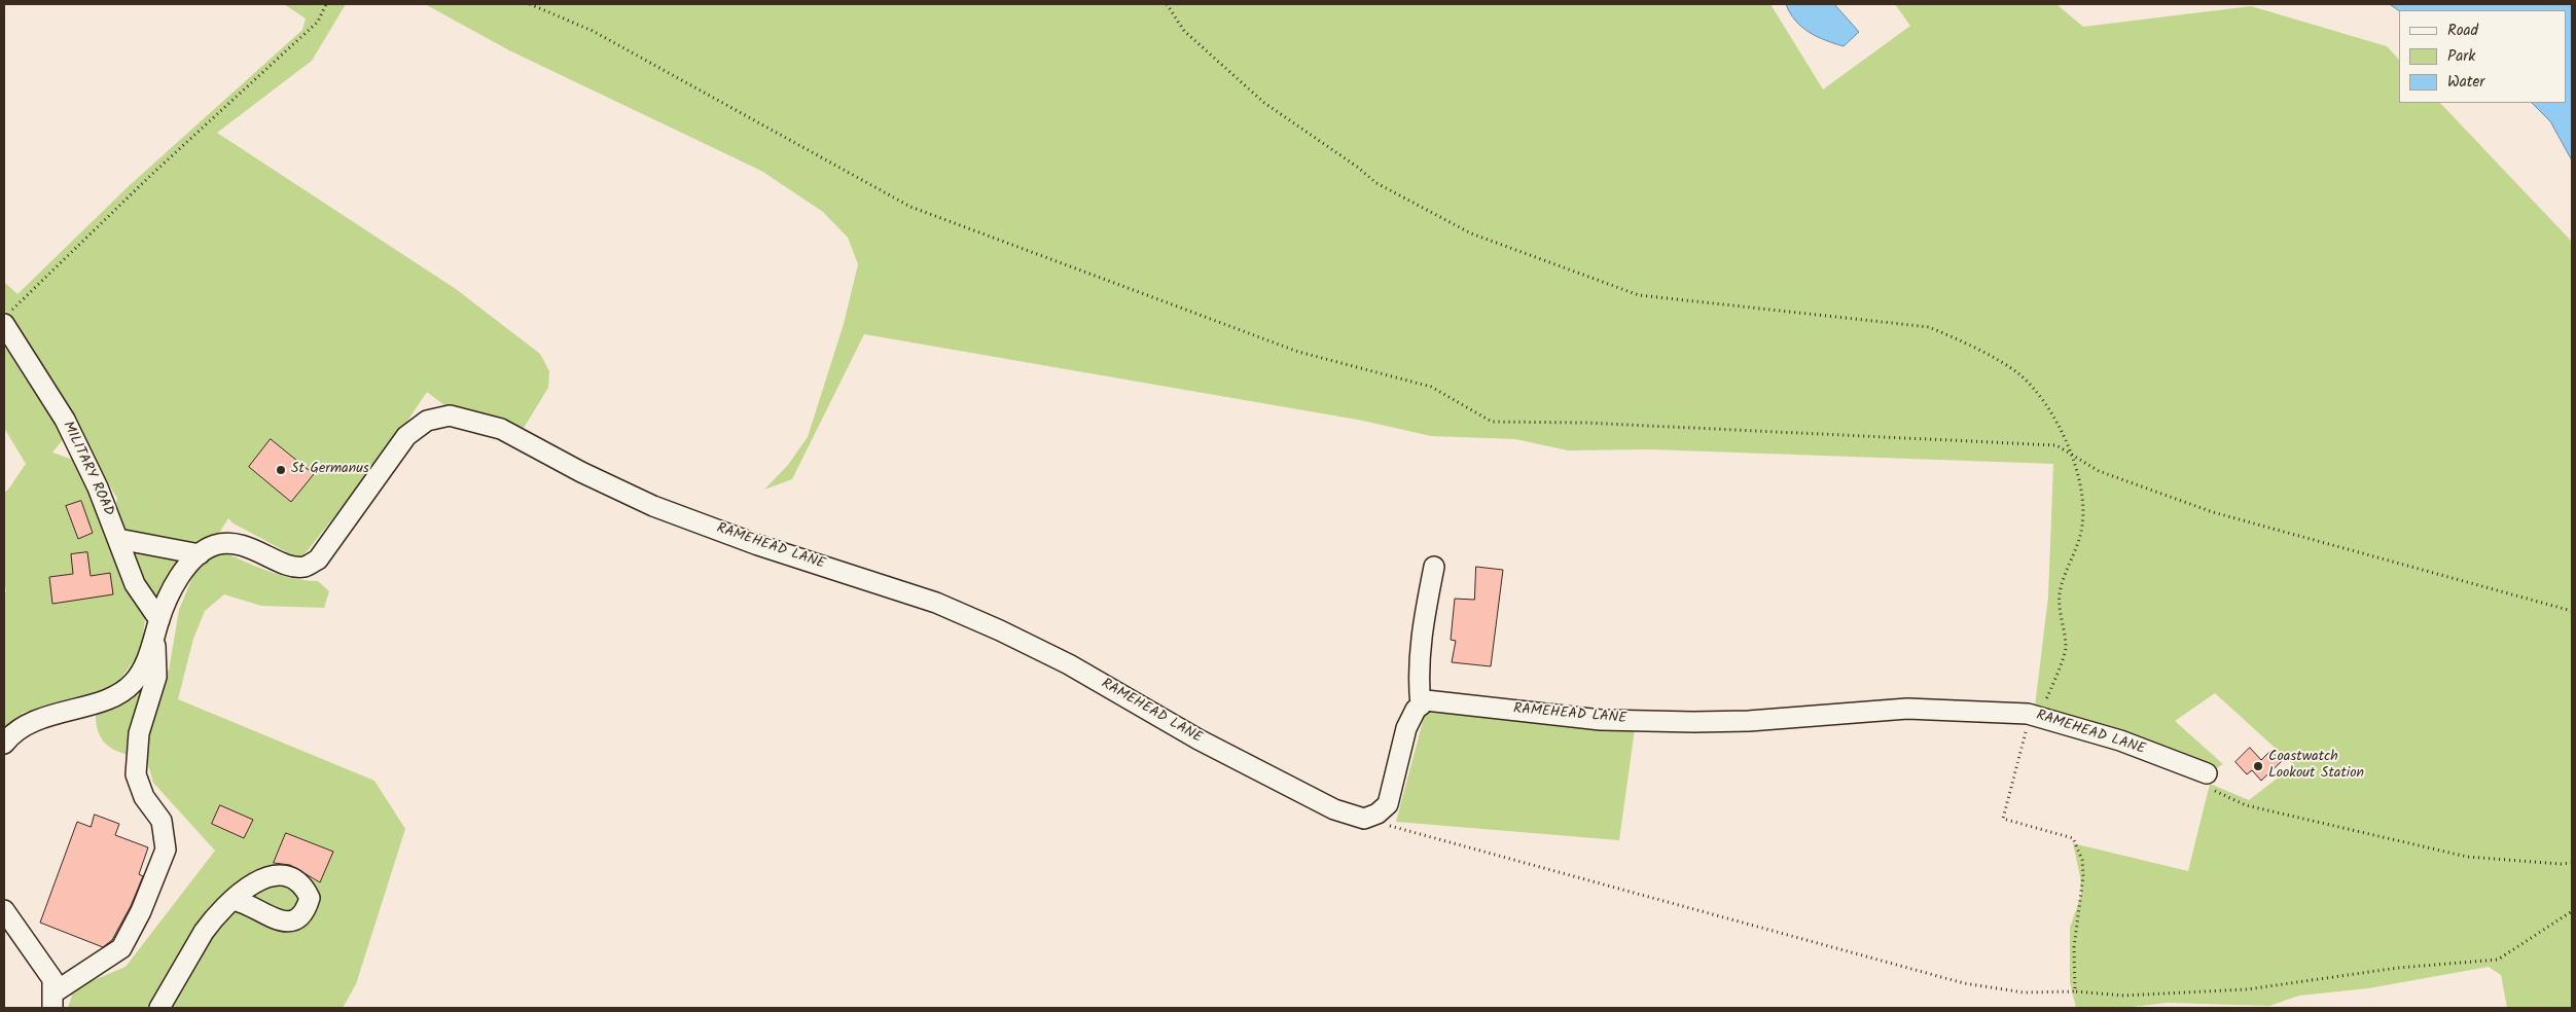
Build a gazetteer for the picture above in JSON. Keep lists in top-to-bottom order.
{
  "streets": {
    "street": ["MILITARY ROAD", "RAMEHEAD LANE"]
  },
  "crossings": [
    ["MILITARY ROAD", "RAMEHEAD LANE"]
  ],
  "places": ["St Germanus", "Coastwatch Lookout Station"],
  "legend": ["Road", "Park", "Water"]
}
